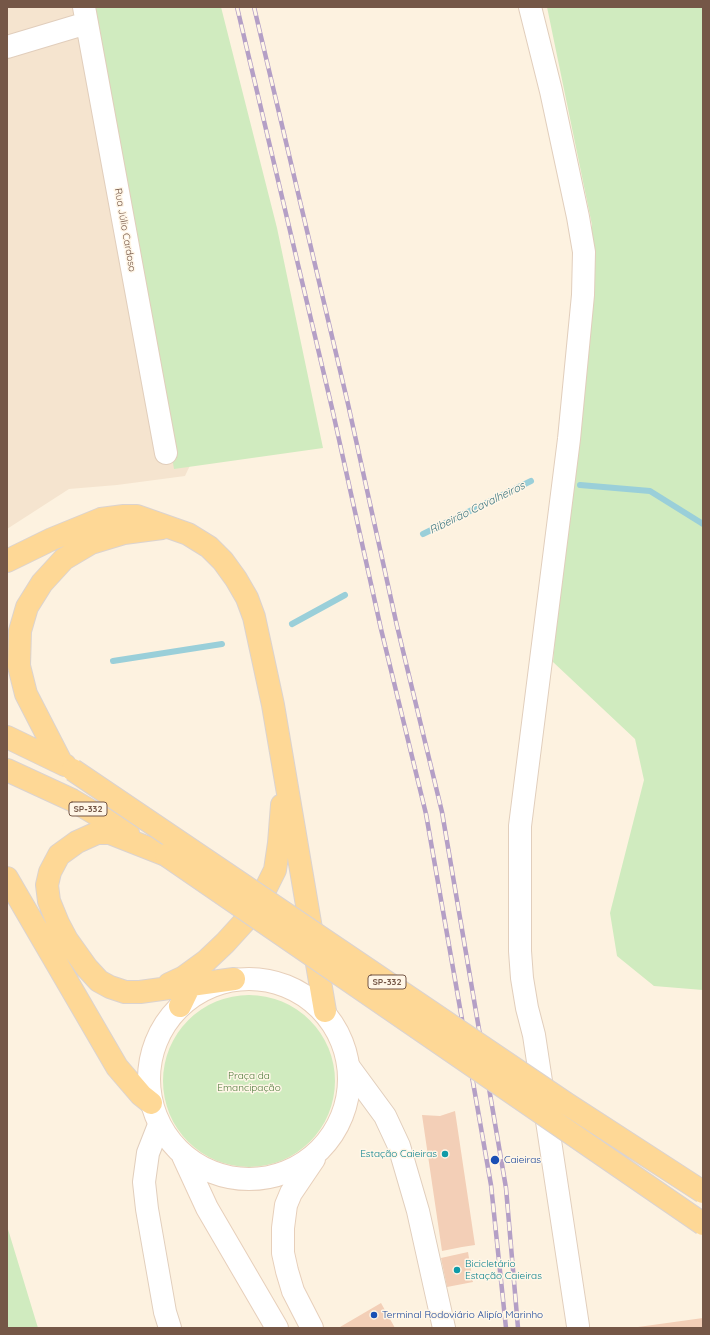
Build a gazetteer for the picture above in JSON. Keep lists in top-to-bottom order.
{
  "streets": {
    "main road": ["SP-332"],
    "street": ["Rua Júlio Cardoso"]
  },
  "water": ["Ribeirão Cavalheiros"],
  "parks": ["Praça da Emancipação"],
  "places": [
    "Estação Caieiras",
    "Caieiras",
    "Bicicletário Estação Caieiras",
    "Terminal Rodoviário Alipío Marinho"
  ]
}
